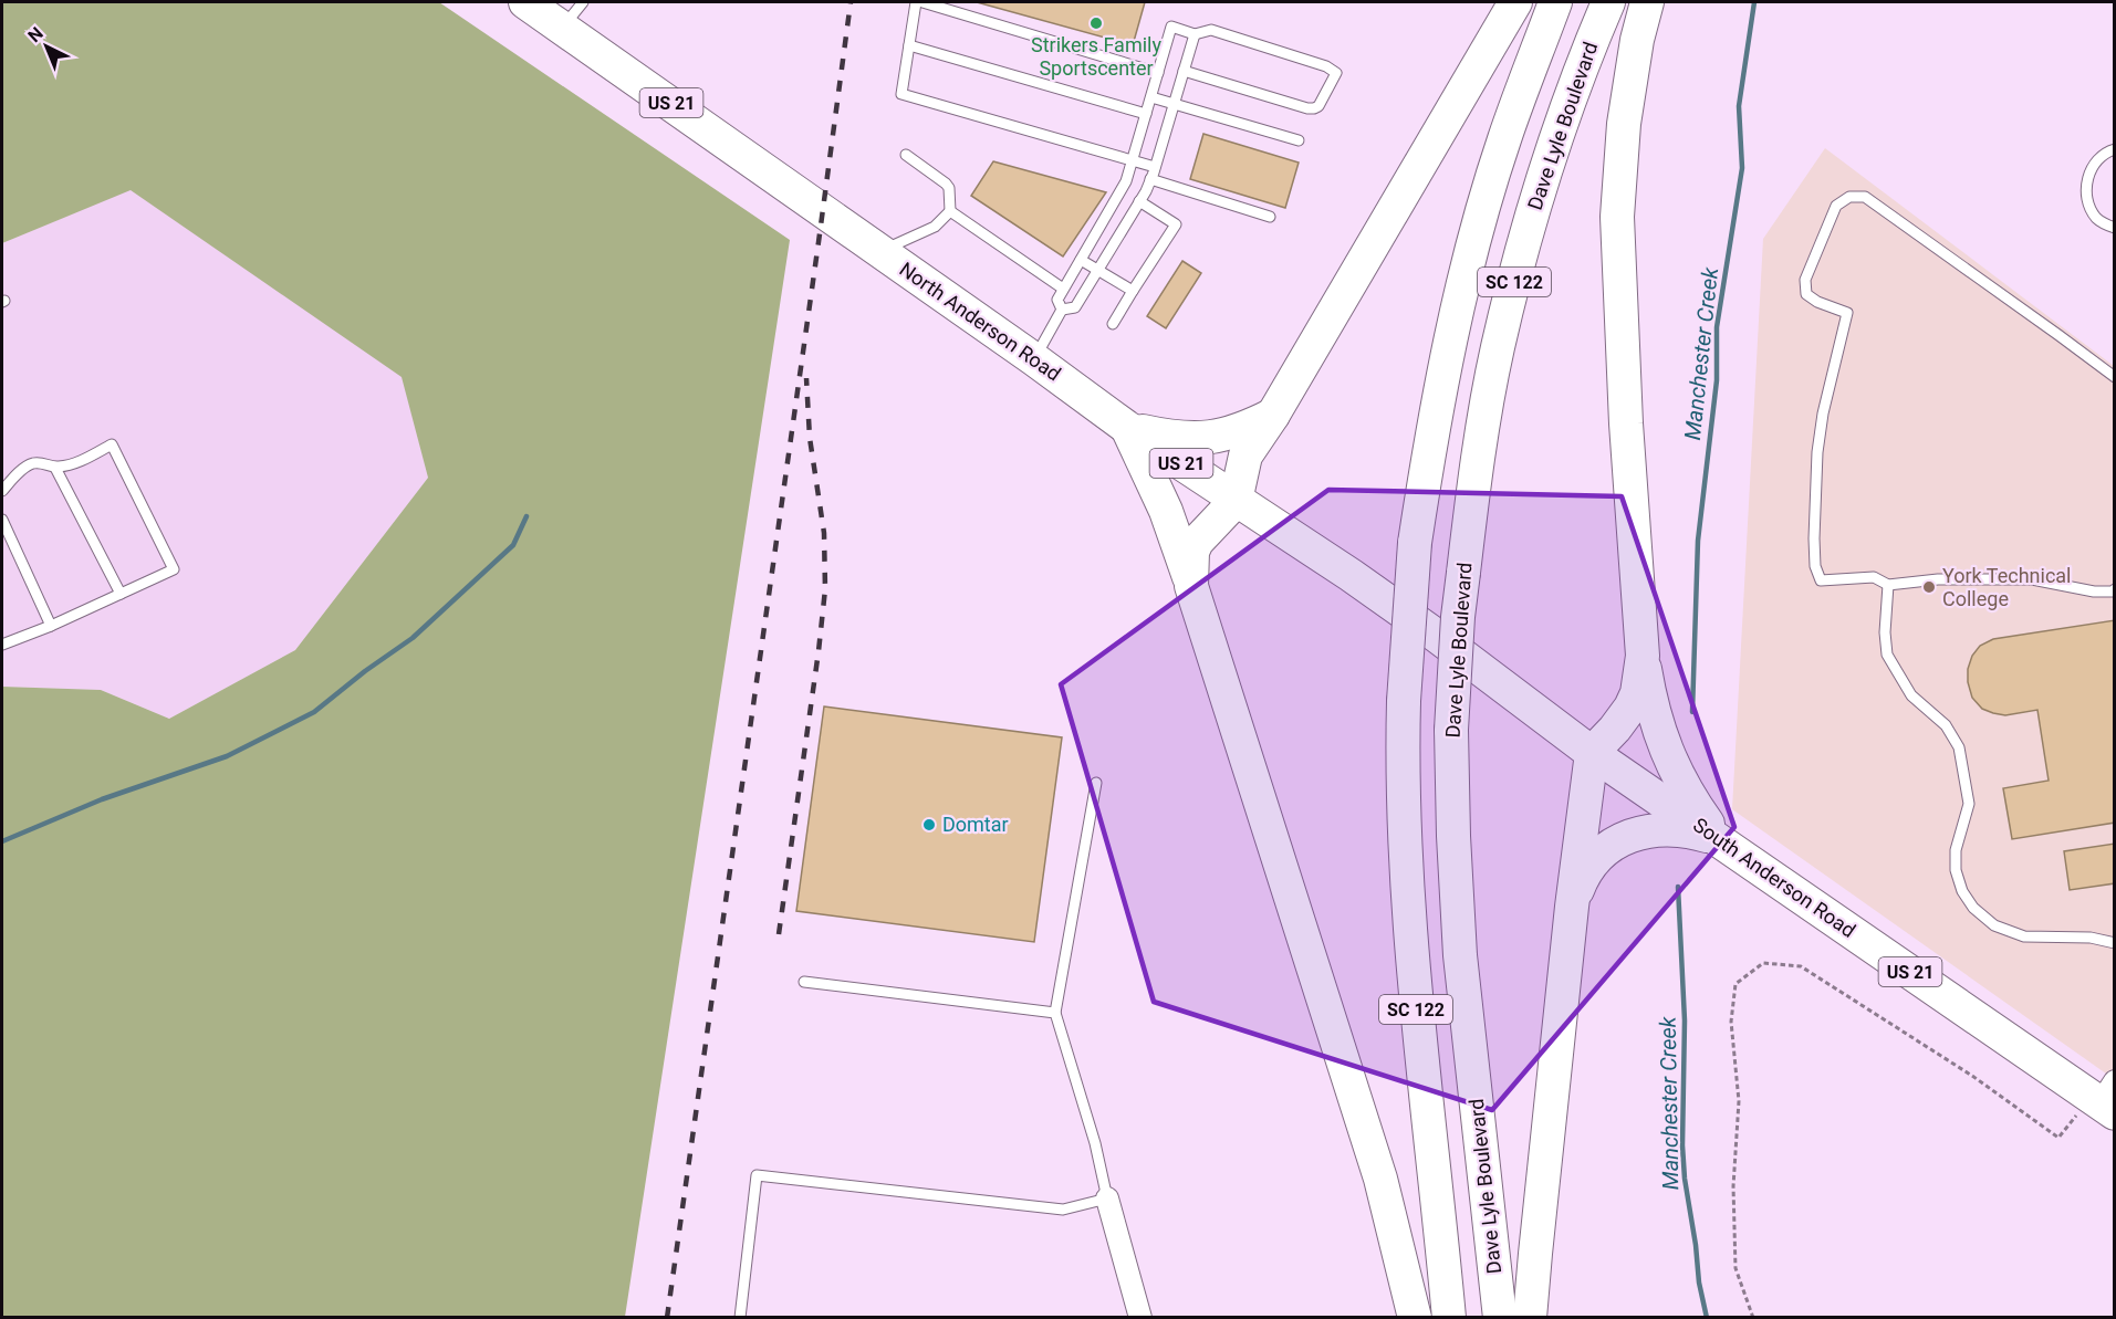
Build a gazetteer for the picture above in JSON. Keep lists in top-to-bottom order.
{
  "streets": {
    "main road": [
      "US 21",
      "Dave Lyle Boulevard",
      "SC 122",
      "North Anderson Road",
      "South Anderson Road"
    ]
  },
  "crossings": [
    ["North Anderson Road", "South Anderson Road"]
  ],
  "water": ["Manchester Creek"],
  "places": ["Strikers Family Sportscenter", "York Technical College", "Domtar"],
  "north": "top left"
}
